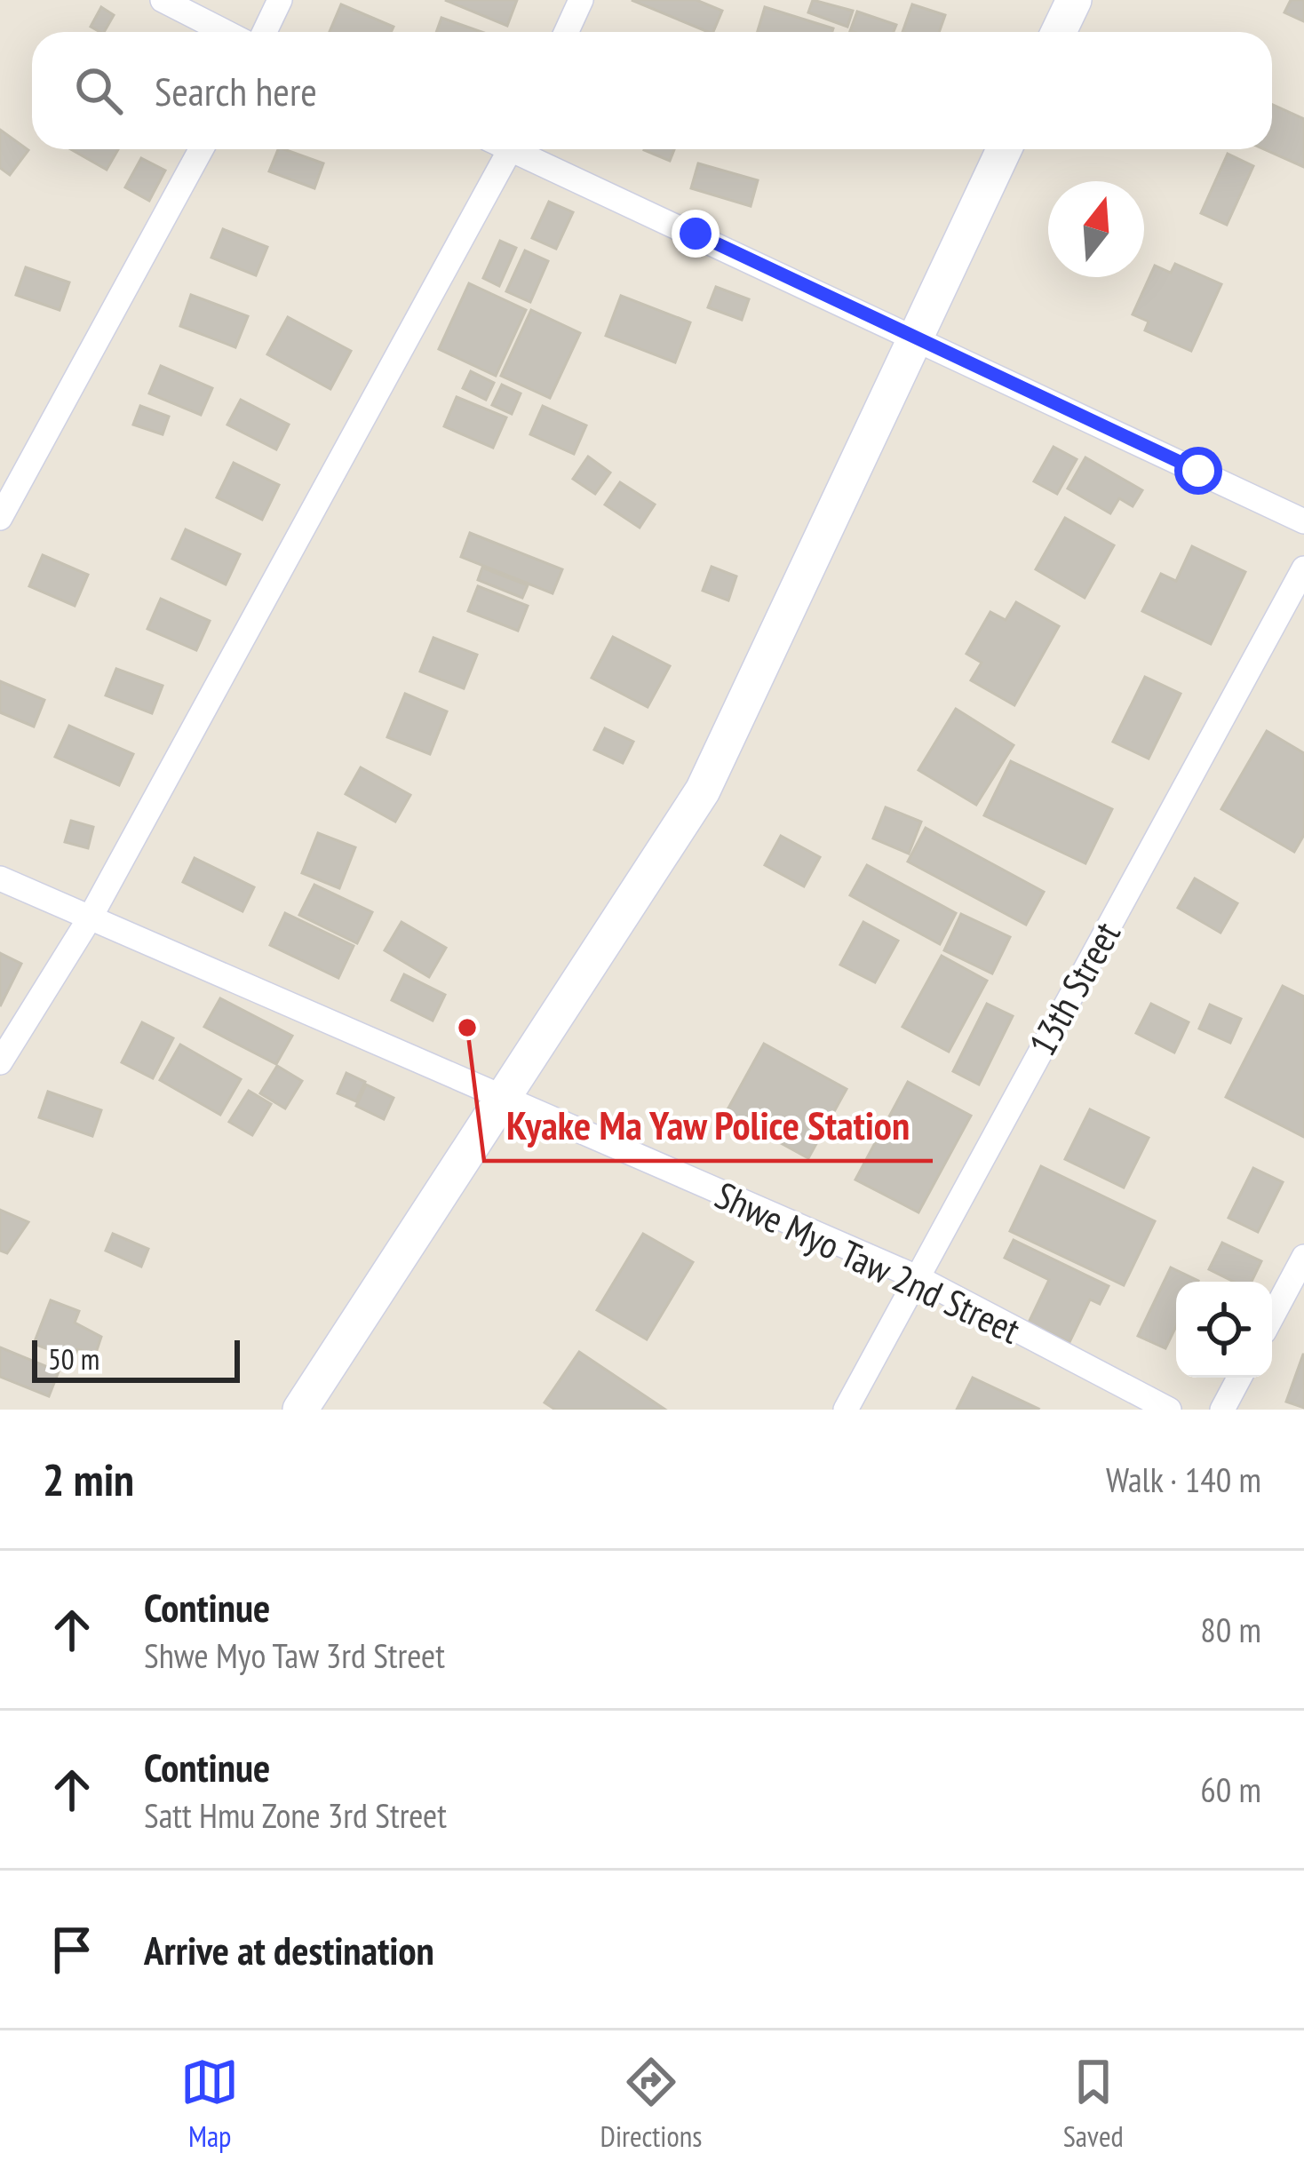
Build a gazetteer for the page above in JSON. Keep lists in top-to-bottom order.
{
  "streets": {
    "street": ["13th Street", "Shwe Myo Taw 2nd Street"]
  },
  "crossings": [
    ["13th Street", "Shwe Myo Taw 2nd Street"]
  ],
  "places": ["Kyake Ma Yaw Police Station"],
  "scale_bar": "50 m",
  "north": "top",
  "page": {
    "search": "Search here",
    "scale": "50 m",
    "heading": ["2 min", "Walk · 140 m"],
    "list": [
      ["Continue", "Shwe Myo Taw 3rd Street", "80 m"],
      ["Continue", "Satt Hmu Zone 3rd Street", "60 m"],
      "Arrive at destination"
    ],
    "nav": ["Map", "Directions", "Saved"]
  }
}
